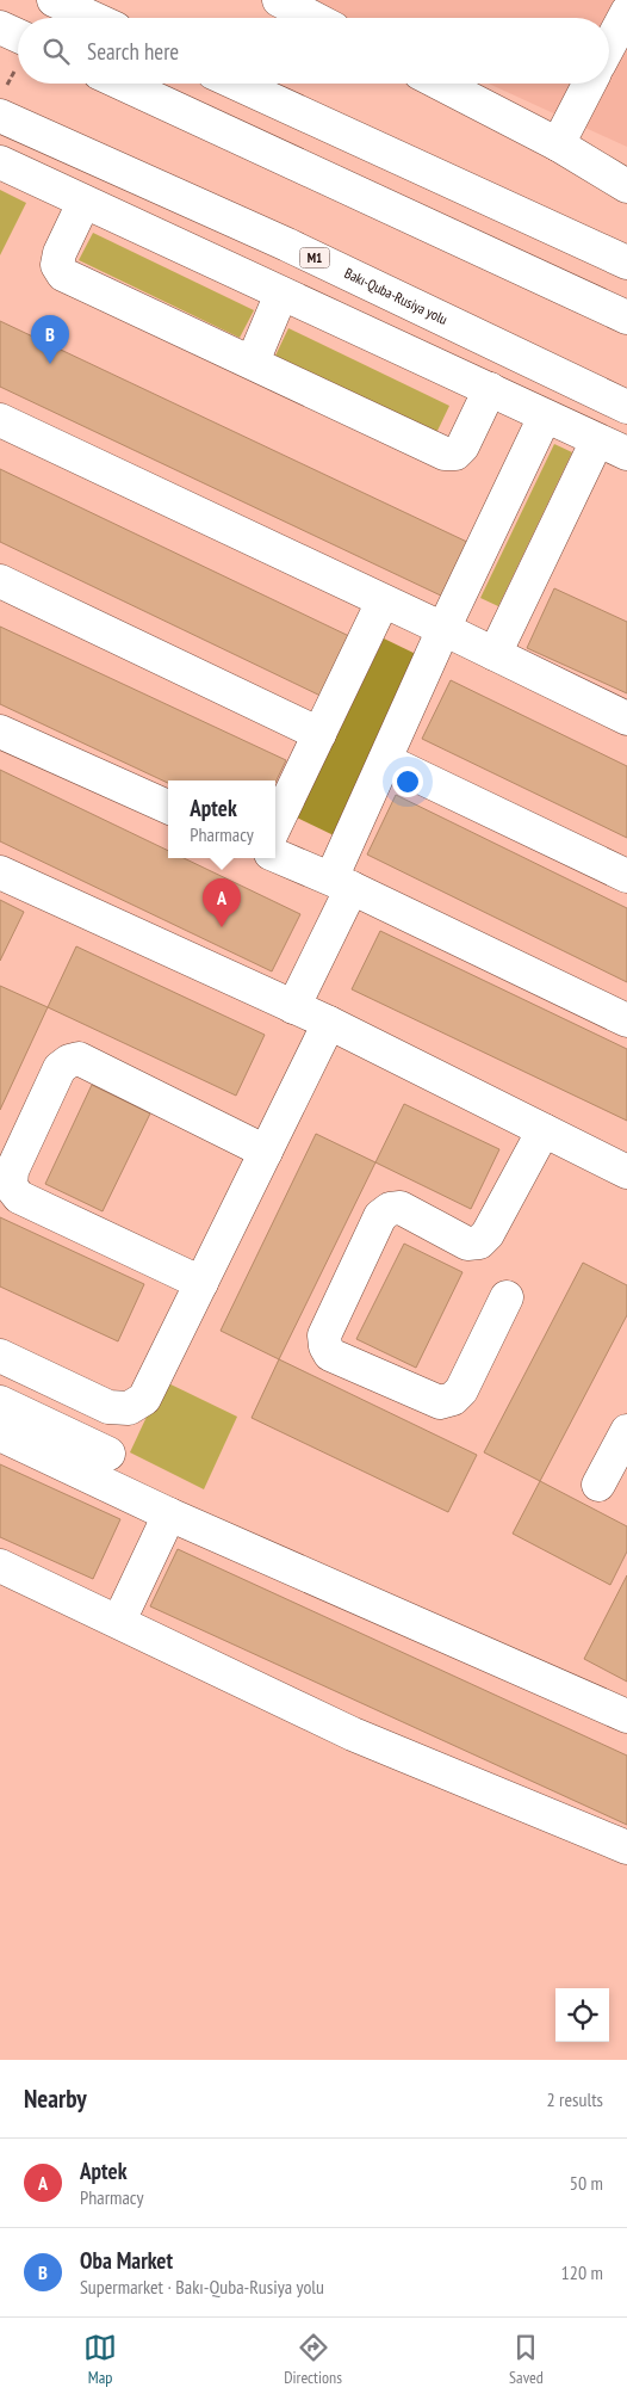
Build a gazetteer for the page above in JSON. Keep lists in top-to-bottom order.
{
  "streets": {
    "main road": ["M1", "Bakı-Quba-Rusiya yolu"]
  },
  "page": {
    "search": "Search here",
    "pins": ["B", "A"],
    "popup": ["Aptek", "Pharmacy"],
    "heading": ["Nearby", "2 results"],
    "list": [
      {
        "mark": "A",
        "name": "Aptek",
        "note": "Pharmacy",
        "value": "50 m"
      },
      {
        "mark": "B",
        "name": "Oba Market",
        "note": "Supermarket · Bakı-Quba-Rusiya yolu",
        "value": "120 m"
      }
    ],
    "nav": ["Map", "Directions", "Saved"]
  }
}
